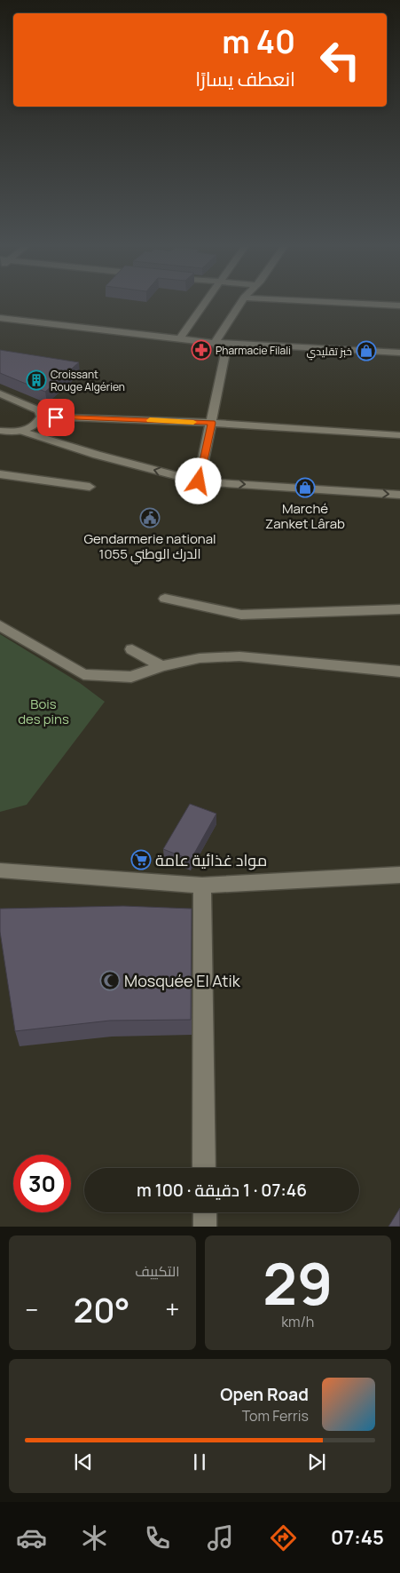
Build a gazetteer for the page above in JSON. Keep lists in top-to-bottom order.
{
  "parks": ["Bois des pins"],
  "places": {
    "pharmacy": ["Pharmacie Filali"],
    "shop": ["خبز تقليدي", "Marché Zanket Lârab"],
    "building": ["Croissant Rouge Algérien"],
    "public building": ["Gendarmerie national 1055 الدرك الوطني"],
    "supermarket": ["مواد غذائية عامة"],
    "mosque": ["Mosquée El Atik"]
  },
  "page": {
    "turn": ["40 m", "انعطف يسارًا"],
    "limit": "30",
    "trip": "07:46 · 1 دقيقة · 100 m",
    "tile": [
      ["29", "km/h"],
      "التكييف"
    ],
    "heat": ["−", "20°", "+"],
    "song": ["Open Road", "Tom Ferris"],
    "tabs": "07:45"
  }
}
